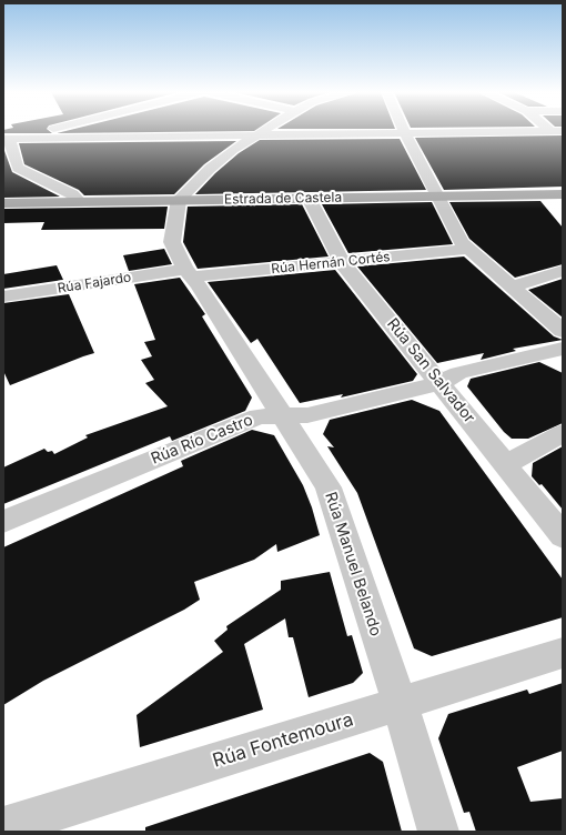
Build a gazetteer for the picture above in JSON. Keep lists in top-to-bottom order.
{
  "streets": {
    "main road": ["Estrada de Castela"],
    "street": [
      "Rúa Hernán Cortés",
      "Rúa Fajardo",
      "Rúa San Salvador",
      "Rúa Río Castro",
      "Rúa Manuel Belando",
      "Rúa Fontemoura"
    ]
  },
  "crossings": [
    ["Estrada de Castela", "Rúa San Salvador"],
    ["Estrada de Castela", "Rúa Manuel Belando"],
    ["Rúa Hernán Cortés", "Rúa Fajardo"],
    ["Rúa Hernán Cortés", "Rúa San Salvador"],
    ["Rúa Hernán Cortés", "Rúa Manuel Belando"],
    ["Rúa Fajardo", "Rúa Manuel Belando"],
    ["Rúa San Salvador", "Rúa Río Castro"],
    ["Rúa Río Castro", "Rúa Manuel Belando"],
    ["Rúa Manuel Belando", "Rúa Fontemoura"]
  ]
}
